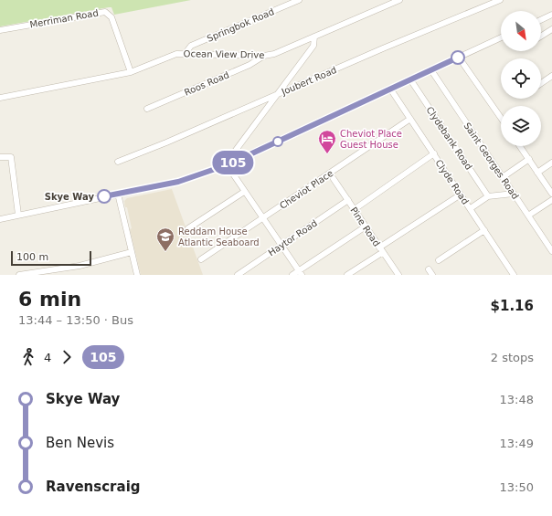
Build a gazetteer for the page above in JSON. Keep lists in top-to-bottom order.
{
  "streets": {
    "street": [
      "Merriman Road",
      "Springbok Road",
      "Ocean View Drive",
      "Joubert Road",
      "Roos Road",
      "Clydebank Road",
      "Saint Georges Road",
      "Clyde Road",
      "Cheviot Place",
      "Pine Road",
      "Haytor Road"
    ]
  },
  "crossings": [
    ["Merriman Road", "Ocean View Drive"],
    ["Springbok Road", "Ocean View Drive"],
    ["Ocean View Drive", "Roos Road"],
    ["Clyde Road", "Cheviot Place"],
    ["Pine Road", "Haytor Road"]
  ],
  "places": {
    "hotel": ["Cheviot Place Guest House"],
    "other": ["Skye Way"],
    "school or university": ["Reddam House Atlantic Seaboard"]
  },
  "lines": ["bus line 105"],
  "scale_bar": "100 m",
  "north": "bottom right",
  "page": {
    "on_map": "105",
    "scale": "100 m",
    "heading": ["6 min", "13:44 – 13:50 · Bus", "$1.16"],
    "legs": ["4", "105", "2 stops"],
    "list": [
      {
        "name": "Skye Way",
        "value": "13:48"
      },
      {
        "name": "Ben Nevis",
        "value": "13:49"
      },
      {
        "name": "Ravenscraig",
        "value": "13:50"
      }
    ]
  }
}
